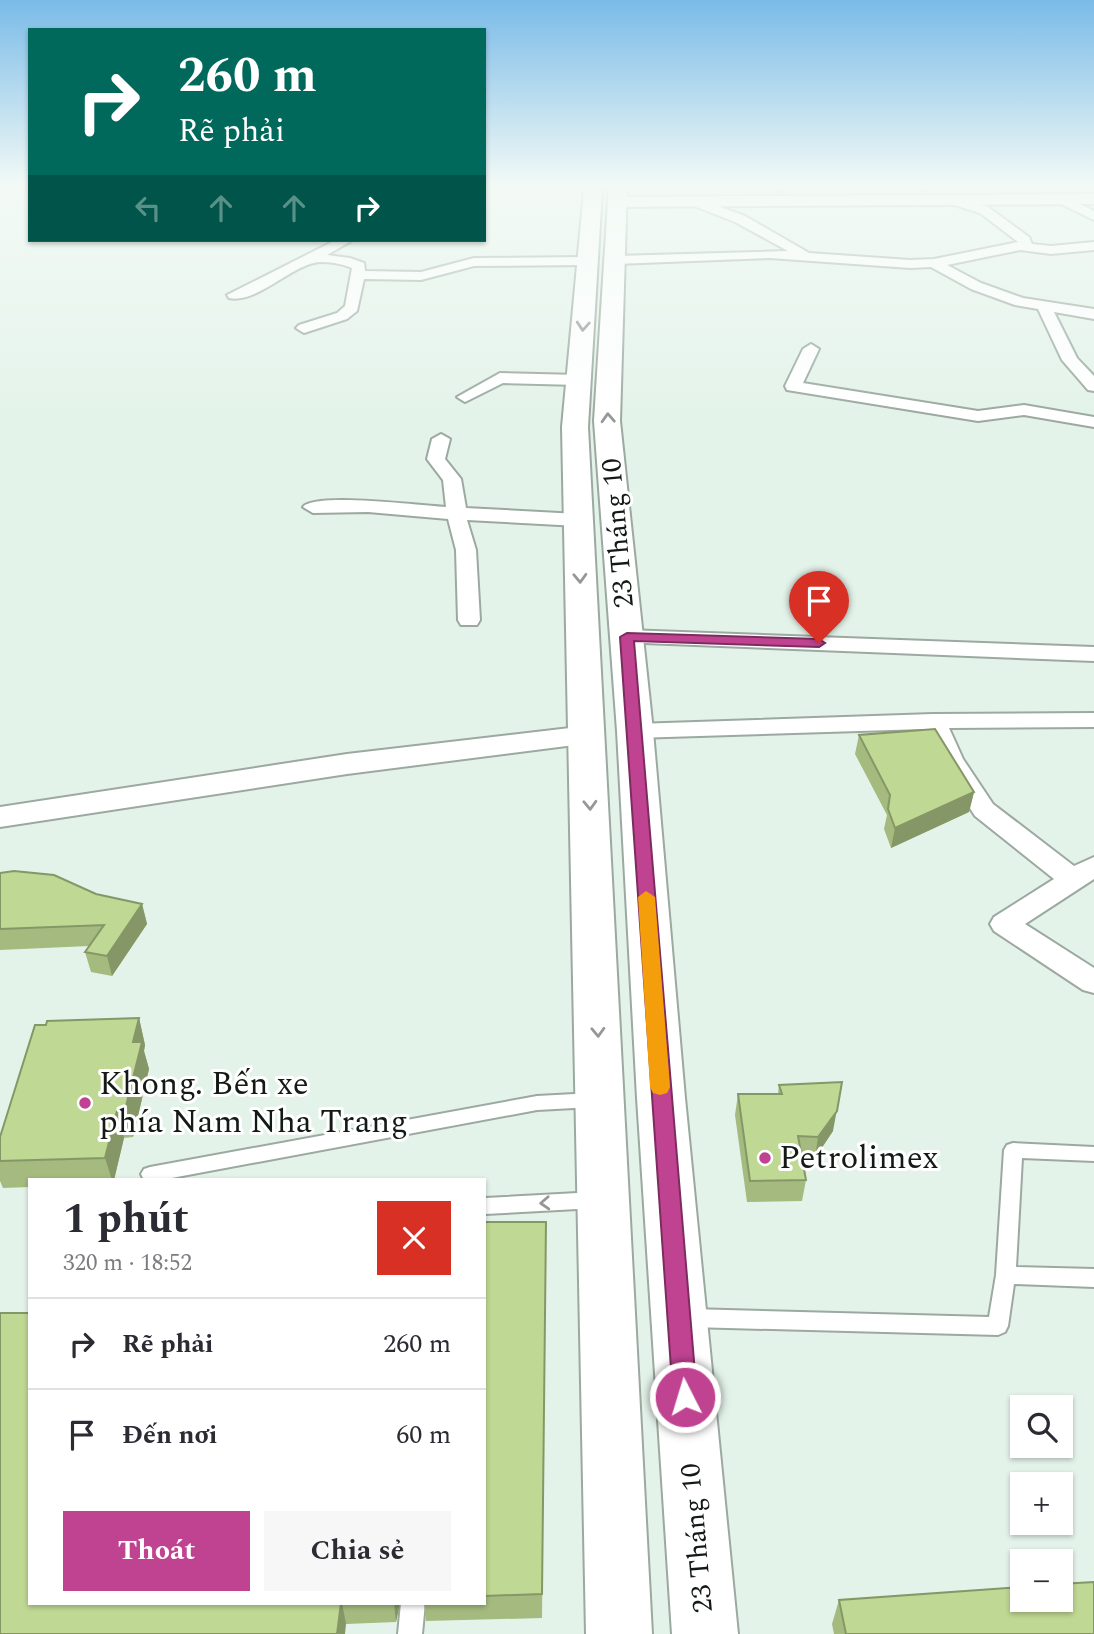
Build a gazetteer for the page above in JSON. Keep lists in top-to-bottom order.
{
  "streets": {
    "main road": ["23 Tháng 10"]
  },
  "places": ["Khong. Bến xe phía Nam Nha Trang", "Petrolimex"],
  "page": {
    "turn": ["260 m", "Rẽ phải"],
    "heading": ["1 phút", "320 m · 18:52"],
    "list": [
      {
        "name": "Rẽ phải",
        "value": "260 m"
      },
      {
        "name": "Đến nơi",
        "value": "60 m"
      }
    ],
    "map_buttons": ["+", "−"],
    "buttons": ["Thoát", "Chia sẻ"]
  }
}
